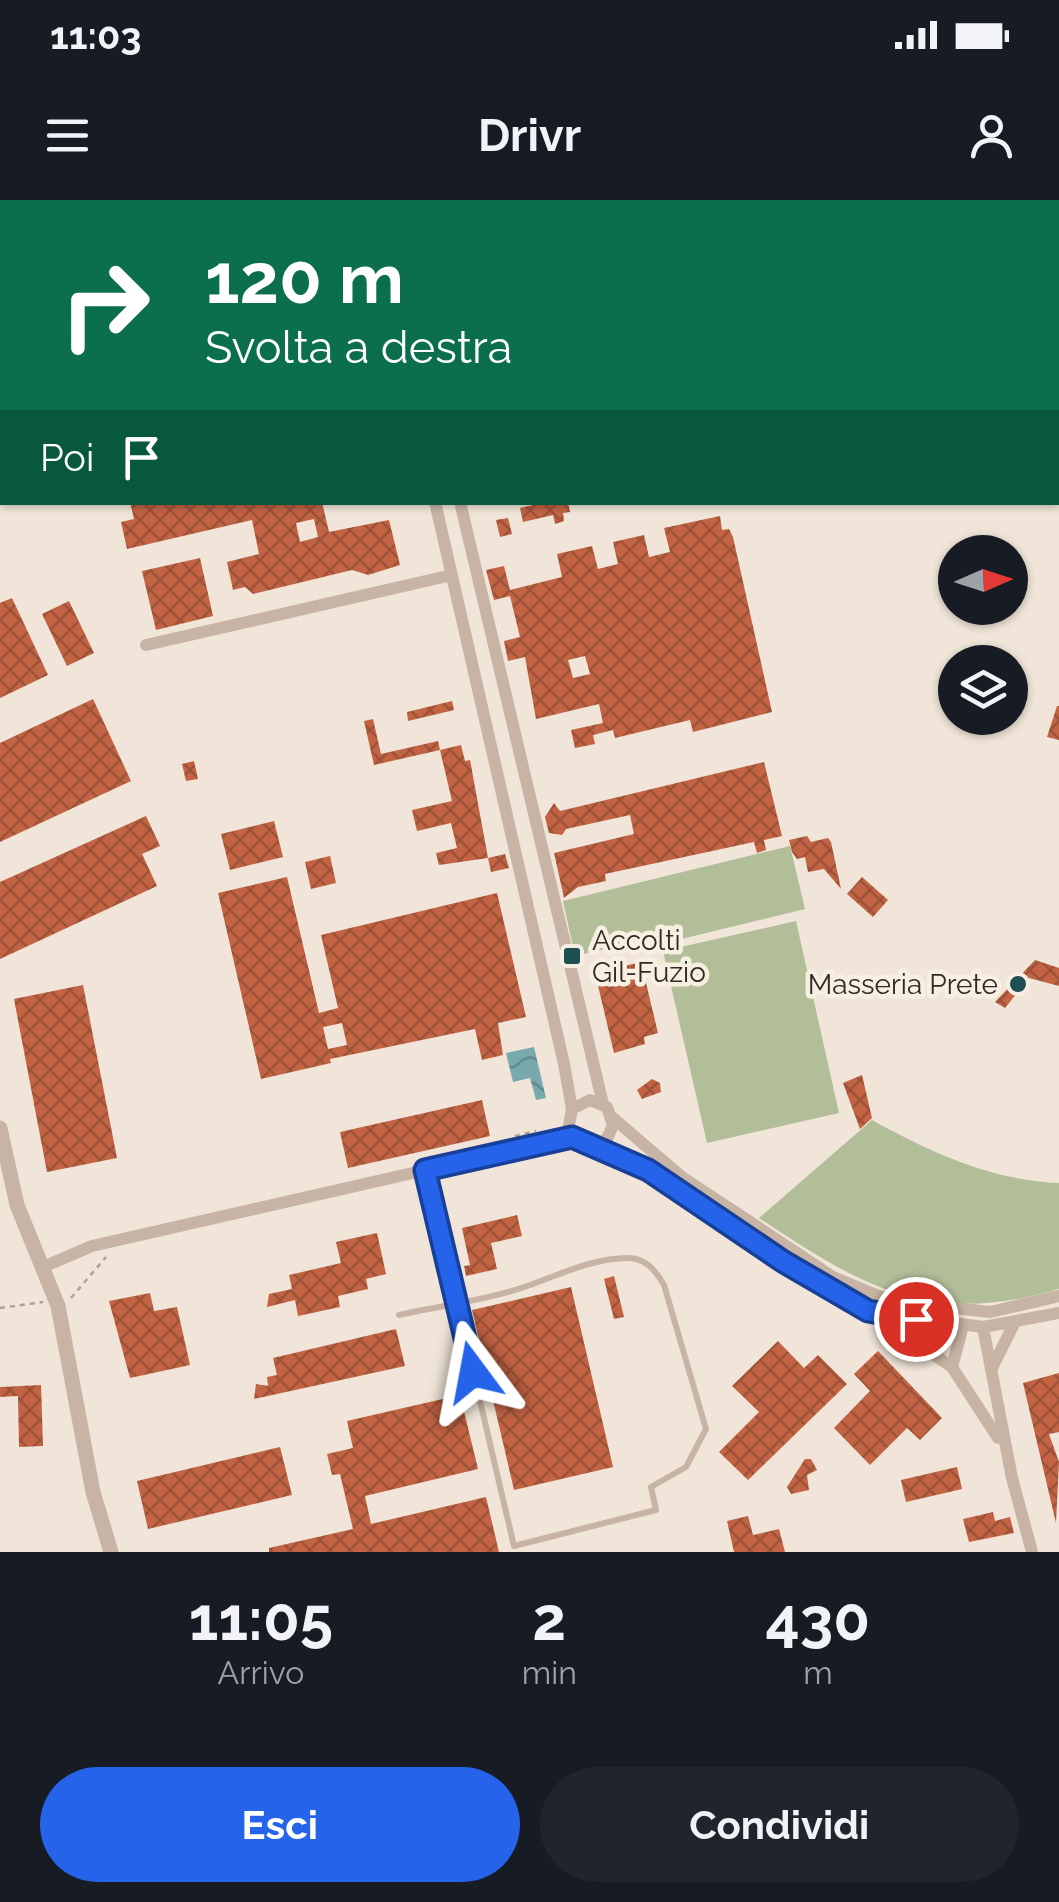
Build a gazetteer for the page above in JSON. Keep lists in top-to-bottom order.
{
  "places": {
    "transit": ["Accolti Gil-Fuzio"],
    "other": ["Masseria Prete"]
  },
  "north": "right",
  "page": {
    "status": "11:03",
    "header": "Drivr",
    "turn": ["120 m", "Svolta a destra"],
    "then": "Poi",
    "eta": [
      "11:05",
      "Arrivo",
      "2",
      "min",
      "430",
      "m"
    ],
    "buttons": ["Esci", "Condividi"]
  }
}
